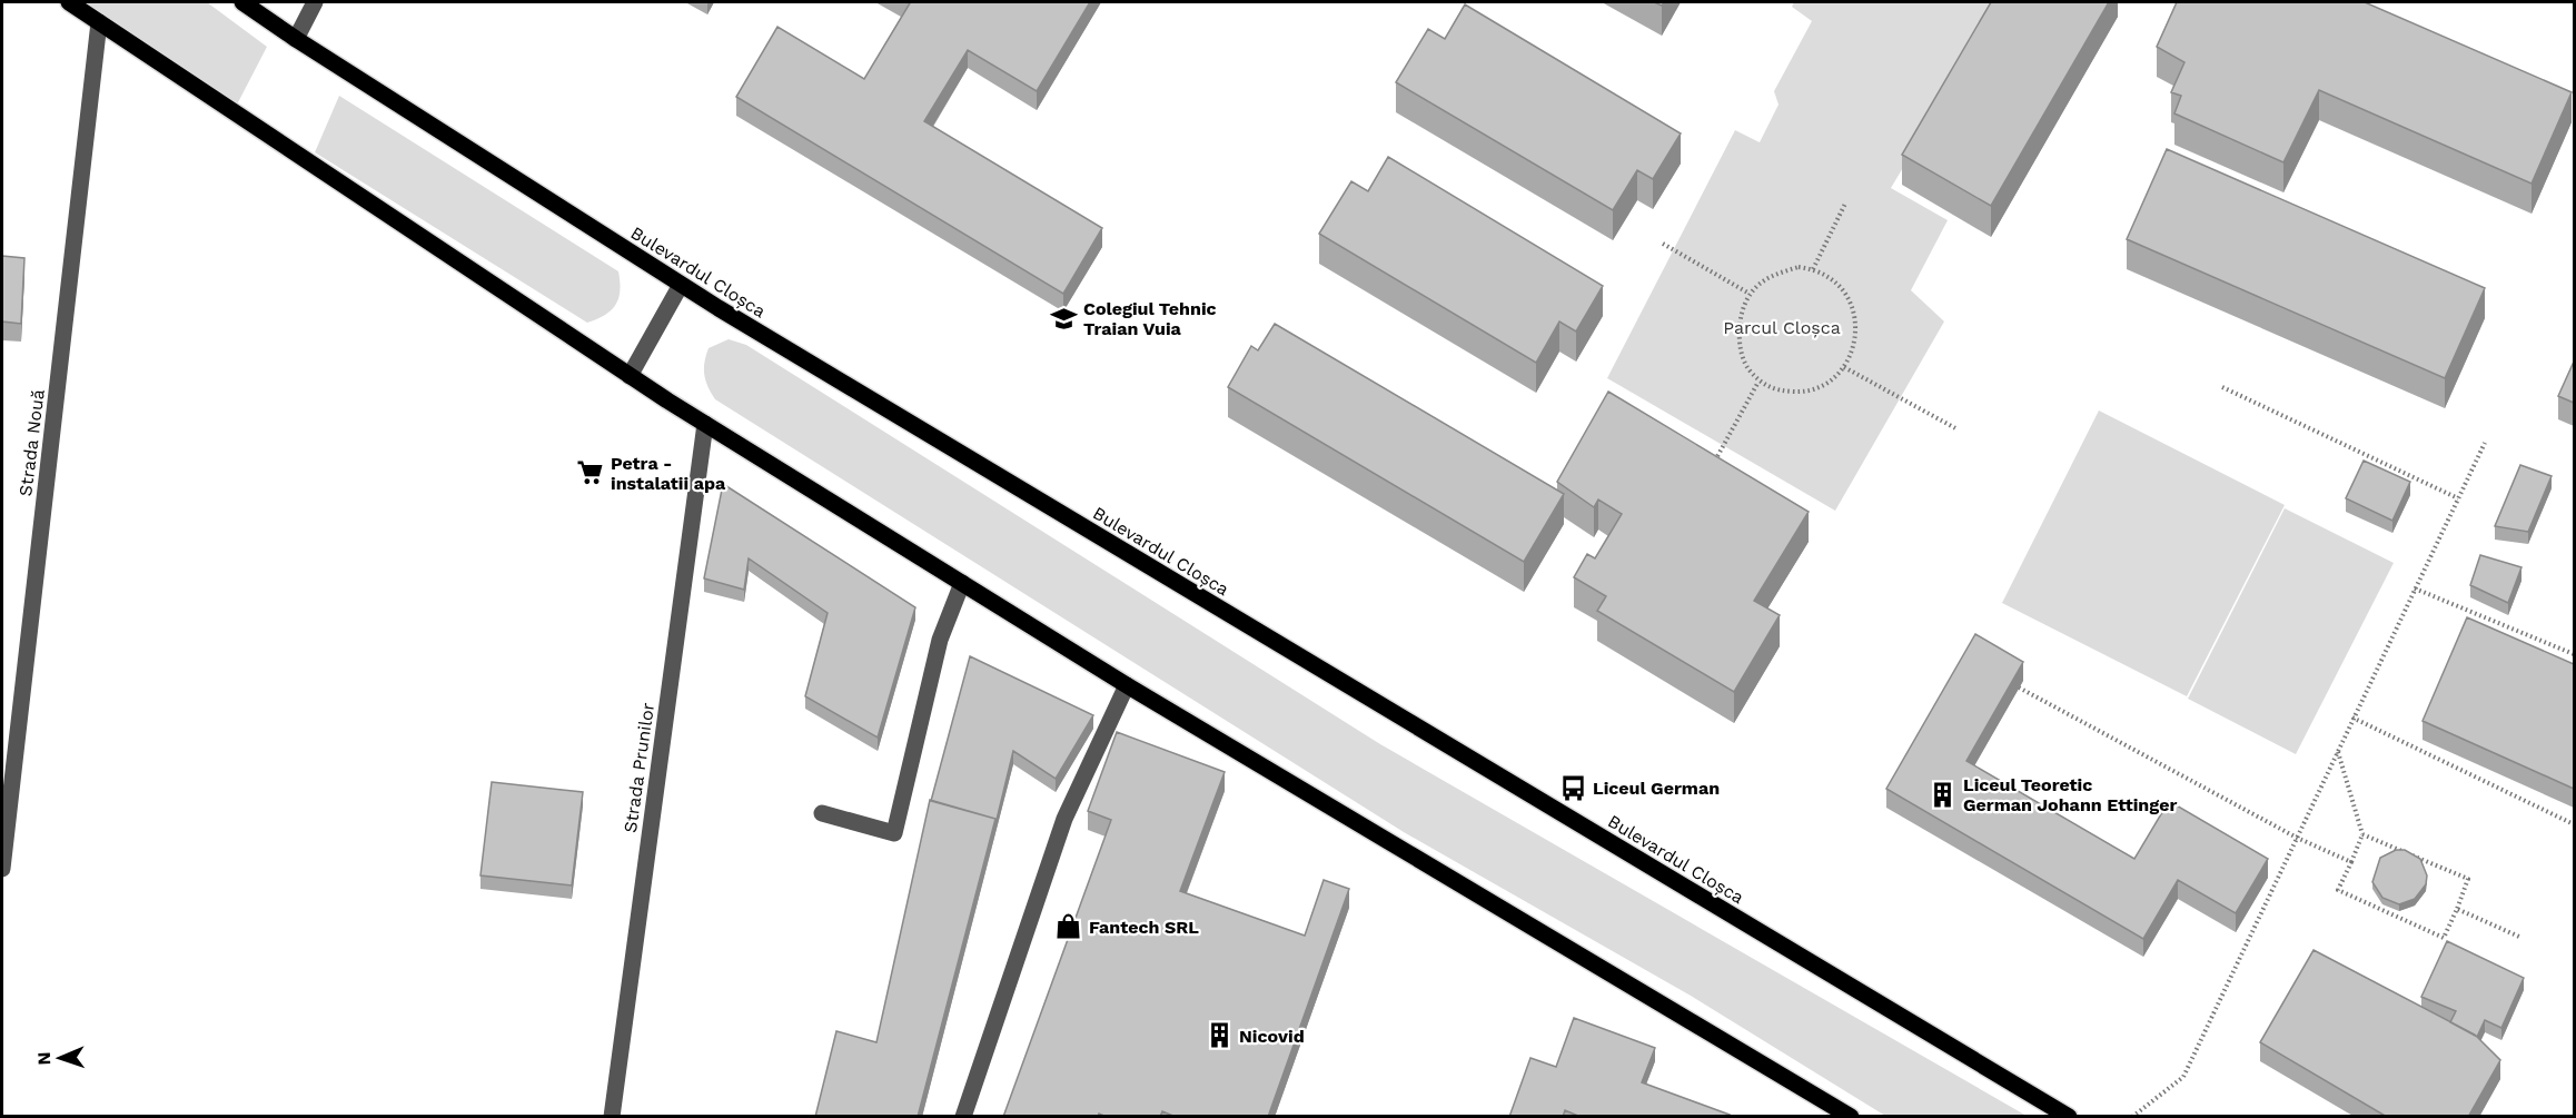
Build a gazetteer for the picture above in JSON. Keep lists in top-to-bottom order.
{
  "streets": {
    "main road": ["Bulevardul Cloșca"],
    "street": ["Strada Nouă", "Strada Prunilor"]
  },
  "parks": ["Parcul Cloșca"],
  "places": {
    "school or university": ["Colegiul Tehnic Traian Vuia"],
    "supermarket": ["Petra - instalatii apa"],
    "bus stop": ["Liceul German"],
    "building": ["Liceul Teoretic German Johann Ettinger", "Nicovid"],
    "shop": ["Fantech SRL"]
  },
  "north": "left"
}
